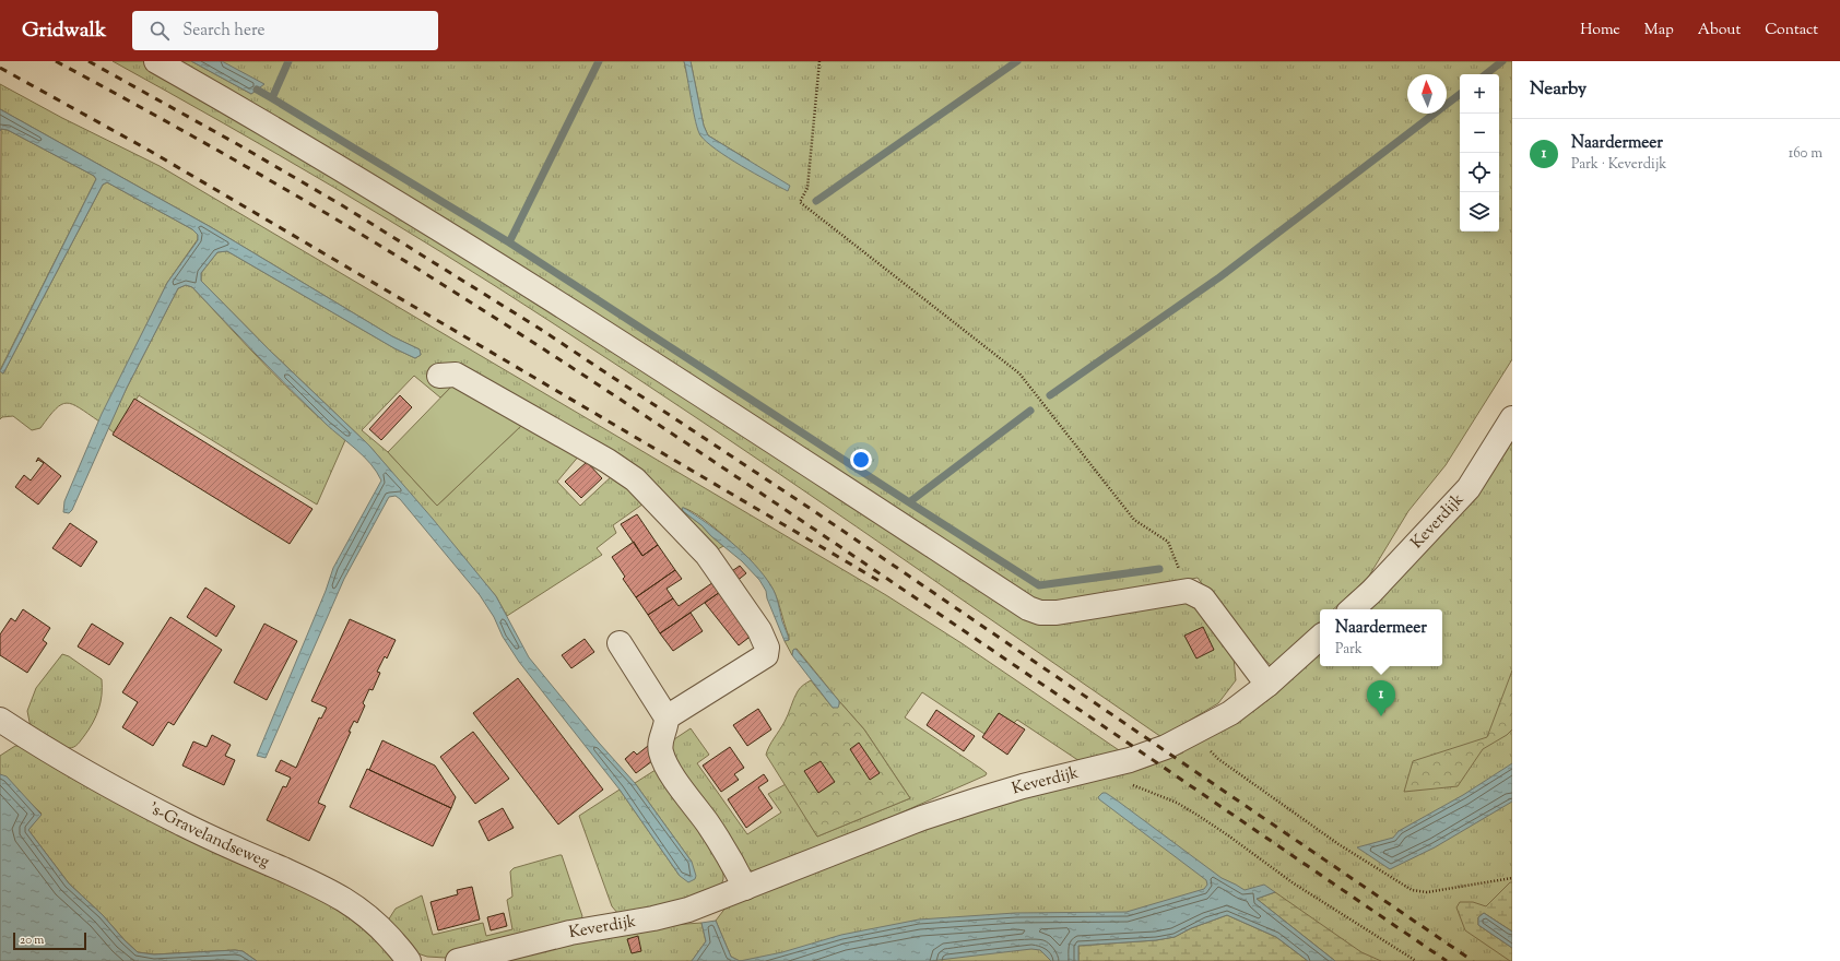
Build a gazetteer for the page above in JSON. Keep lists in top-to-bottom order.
{
  "streets": {
    "street": ["Keverdijk", "'s-Gravelandseweg"]
  },
  "scale_bar": "20 m",
  "north": "top",
  "page": {
    "header": "Gridwalk",
    "search": "Search here",
    "nav": [
      "Home",
      "Map",
      "About",
      "Contact"
    ],
    "heading": "Nearby",
    "map_buttons": ["+", "−"],
    "list": [
      {
        "mark": "1",
        "name": "Naardermeer",
        "note": "Park · Keverdijk",
        "value": "160 m"
      }
    ],
    "popup": ["Naardermeer", "Park"],
    "pins": "1",
    "scale": "20 m"
  }
}
